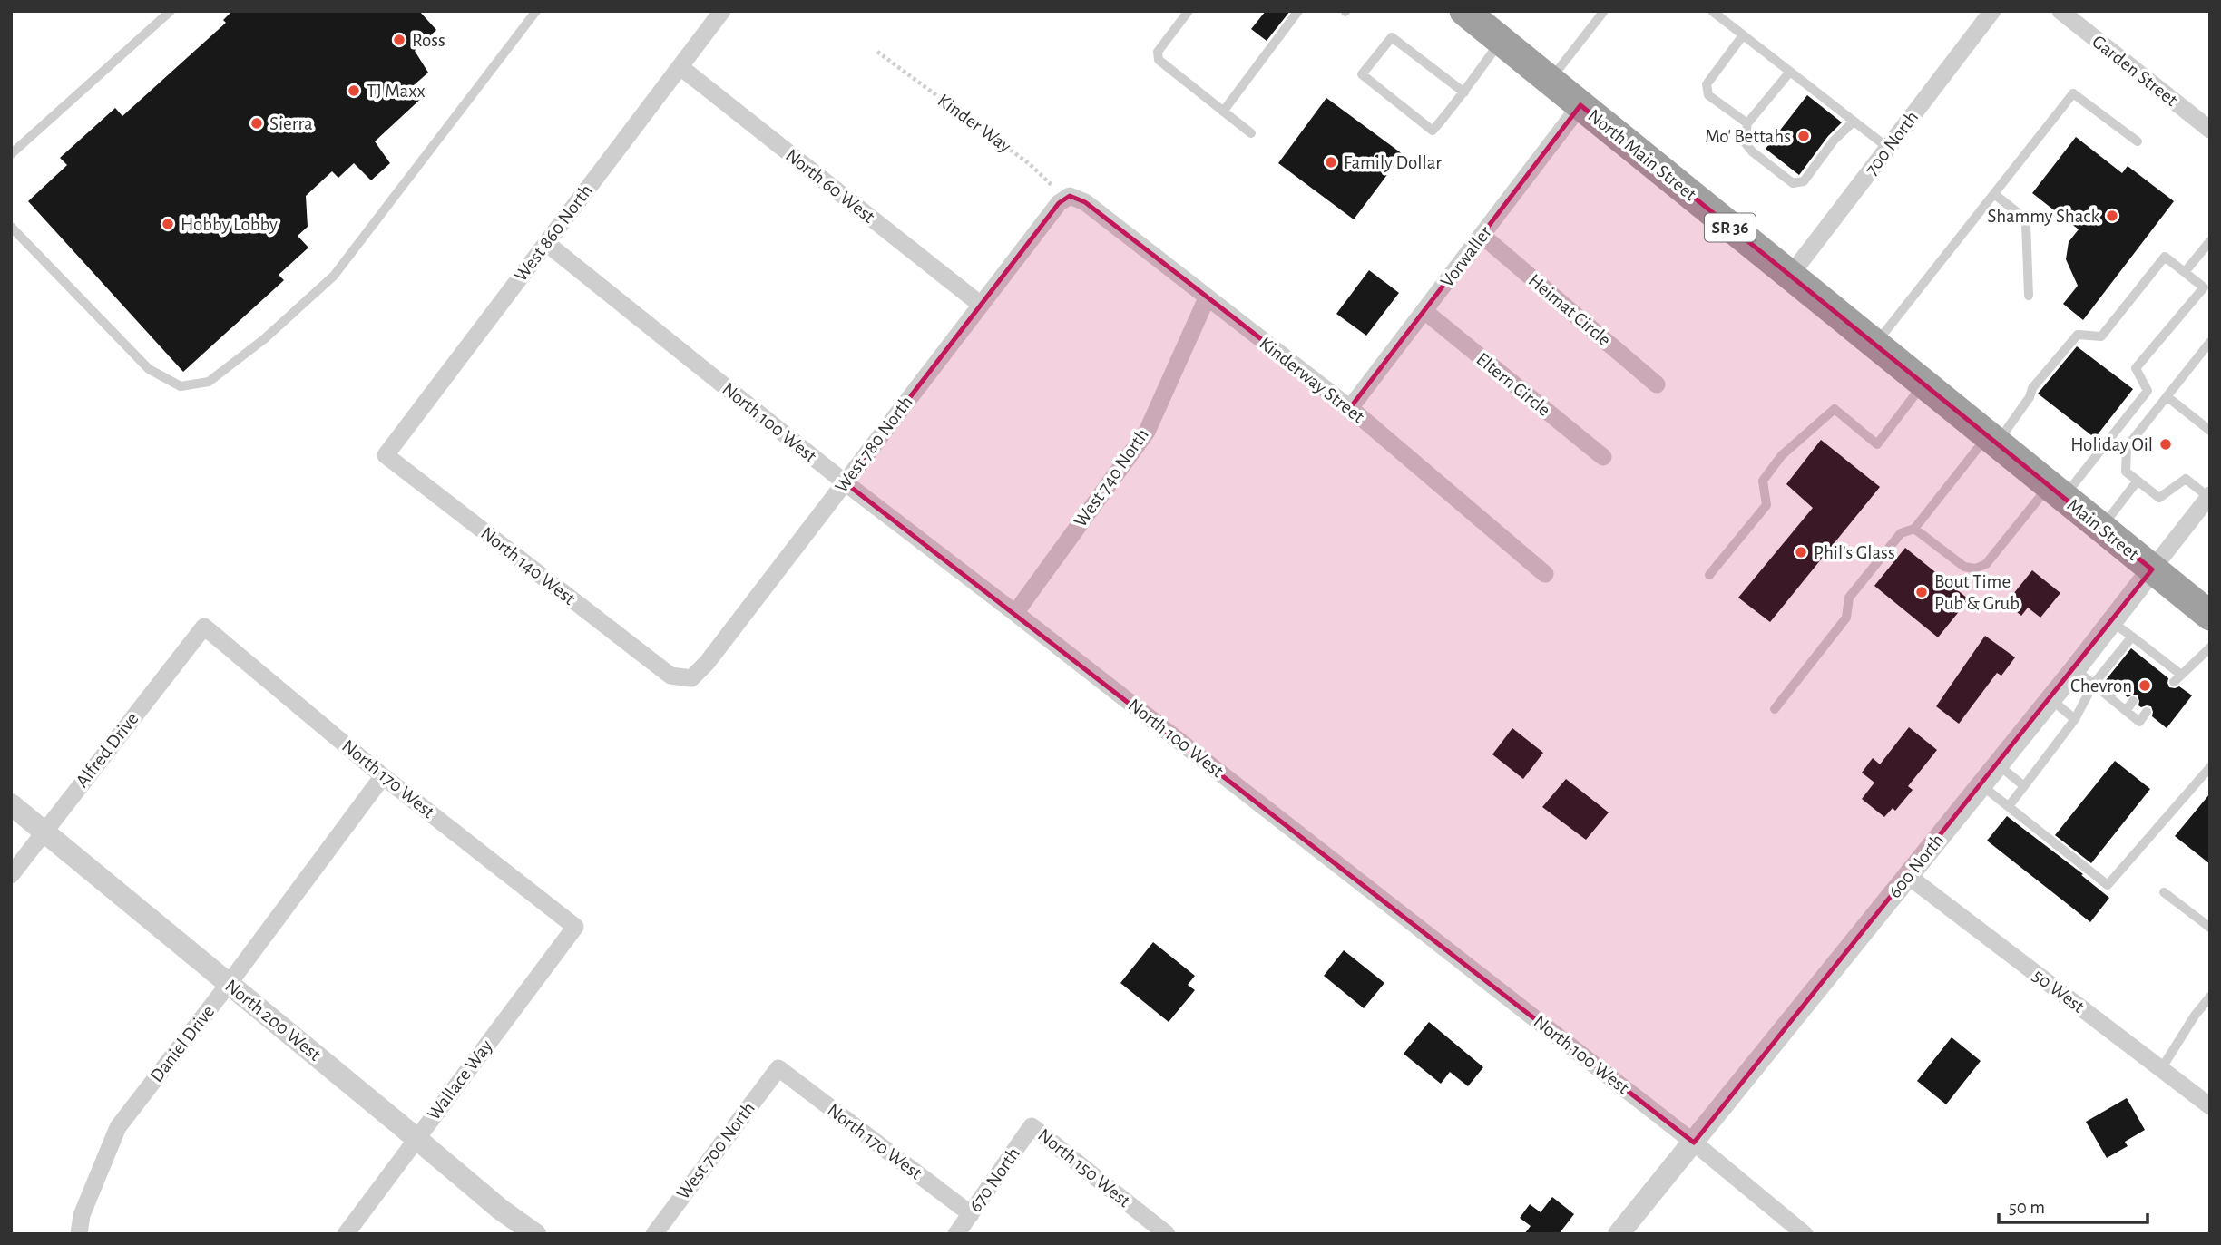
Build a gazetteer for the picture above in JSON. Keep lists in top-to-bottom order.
{
  "streets": {
    "highway": ["North Main Street", "SR 36", "Main Street"],
    "street": [
      "Garden Street",
      "700 North",
      "North 60 West",
      "West 860 North",
      "Vorwaller",
      "Heimat Circle",
      "Kinderway Street",
      "Eltern Circle",
      "North 100 West",
      "West 780 North",
      "West 740 North",
      "North 140 West",
      "Alfred Drive",
      "North 170 West",
      "600 North",
      "50 West",
      "North 200 West",
      "Daniel Drive",
      "Wallace Way",
      "West 700 North",
      "North 150 West",
      "670 North"
    ],
    "path": ["Kinder Way"]
  },
  "crossings": [
    ["Kinder Way", "Kinderway Street"],
    ["Kinder Way", "West 780 North"],
    ["700 North", "North Main Street"],
    ["North Main Street", "Vorwaller"],
    ["North Main Street", "Main Street"],
    ["North 60 West", "West 860 North"],
    ["North 60 West", "West 780 North"],
    ["West 860 North", "North 100 West"],
    ["West 860 North", "North 140 West"],
    ["Vorwaller", "Heimat Circle"],
    ["Vorwaller", "Kinderway Street"],
    ["Vorwaller", "Eltern Circle"],
    ["Kinderway Street", "West 780 North"],
    ["Kinderway Street", "West 740 North"],
    ["North 100 West", "West 780 North"],
    ["North 100 West", "West 740 North"],
    ["North 100 West", "600 North"],
    ["West 780 North", "North 140 West"],
    ["Main Street", "600 North"],
    ["Alfred Drive", "North 170 West"],
    ["Alfred Drive", "North 200 West"],
    ["North 170 West", "Daniel Drive"],
    ["North 170 West", "Wallace Way"],
    ["North 170 West", "West 700 North"],
    ["North 170 West", "670 North"],
    ["600 North", "50 West"],
    ["North 200 West", "Daniel Drive"],
    ["North 200 West", "Wallace Way"],
    ["North 150 West", "670 North"]
  ],
  "places": [
    "Ross",
    "TJ Maxx",
    "Sierra",
    "Mo' Bettahs",
    "Family Dollar",
    "Shammy Shack",
    "Hobby Lobby",
    "Holiday Oil",
    "Phil's Glass",
    "Bout Time Pub & Grub",
    "Chevron"
  ],
  "scale_bar": "50 m"
}
